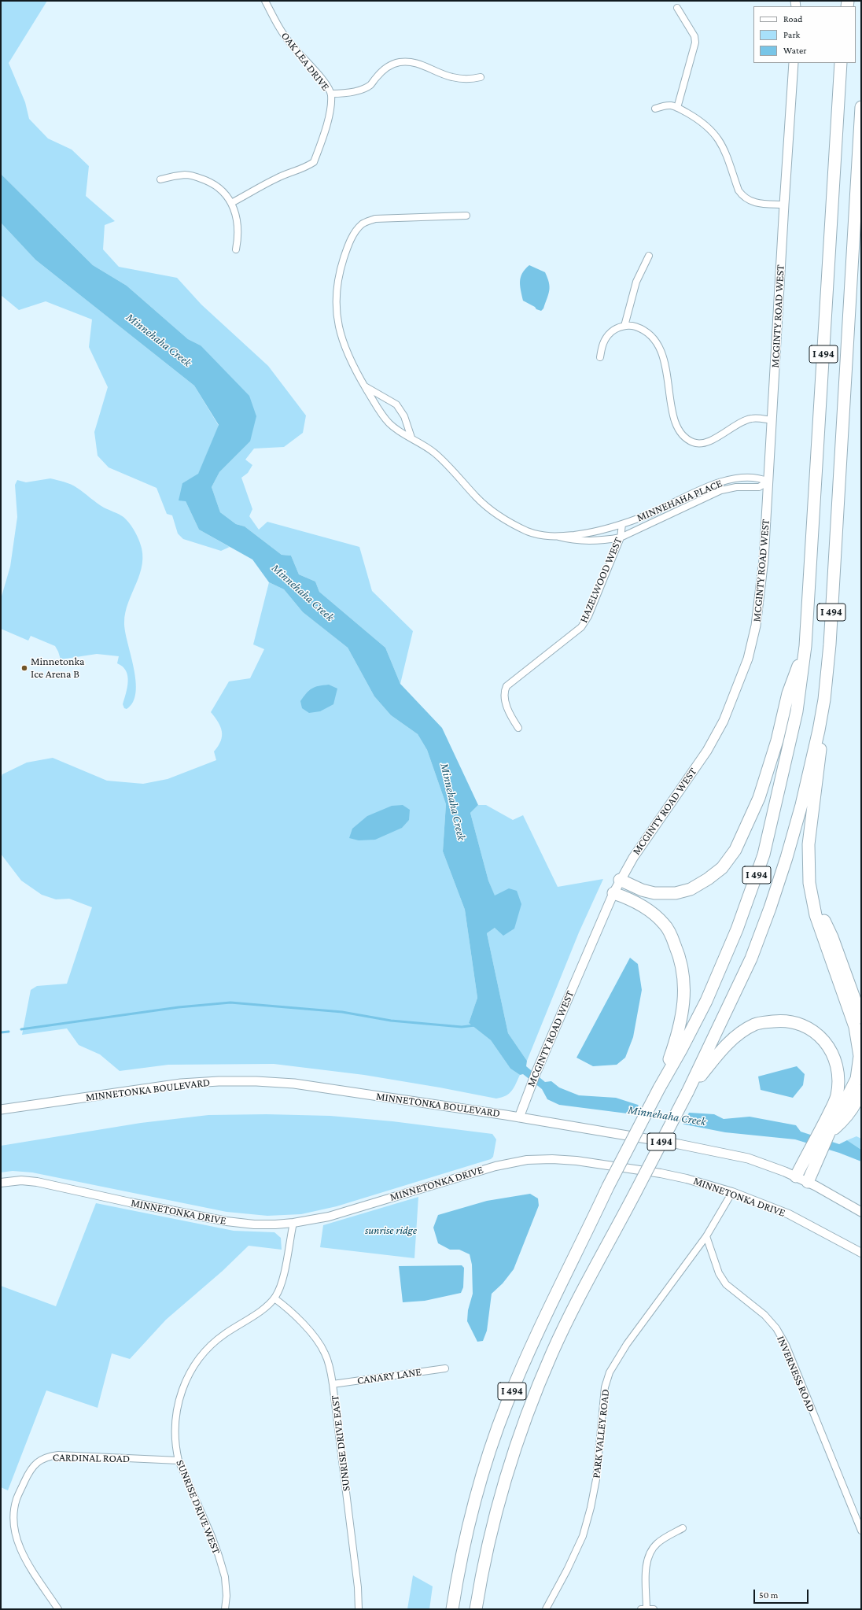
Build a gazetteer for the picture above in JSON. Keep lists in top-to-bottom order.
{
  "streets": {
    "highway": ["I 494"],
    "main road": ["MCGINTY ROAD WEST", "MINNETONKA BOULEVARD"],
    "street": [
      "OAK LEA DRIVE",
      "MINNEHAHA PLACE",
      "HAZELWOOD WEST",
      "MINNETONKA DRIVE",
      "INVERNESS ROAD",
      "CANARY LANE",
      "PARK VALLEY ROAD",
      "SUNRISE DRIVE EAST",
      "CARDINAL ROAD",
      "SUNRISE DRIVE WEST"
    ]
  },
  "crossings": [
    ["MCGINTY ROAD WEST", "MINNEHAHA PLACE"],
    ["MCGINTY ROAD WEST", "MINNETONKA BOULEVARD"],
    ["MINNEHAHA PLACE", "HAZELWOOD WEST"],
    ["MINNETONKA DRIVE", "PARK VALLEY ROAD"],
    ["MINNETONKA DRIVE", "SUNRISE DRIVE WEST"],
    ["INVERNESS ROAD", "PARK VALLEY ROAD"],
    ["CANARY LANE", "SUNRISE DRIVE EAST"],
    ["SUNRISE DRIVE EAST", "SUNRISE DRIVE WEST"],
    ["CARDINAL ROAD", "SUNRISE DRIVE WEST"]
  ],
  "water": ["Minnehaha Creek"],
  "parks": ["sunrise ridge"],
  "places": ["Minnetonka Ice Arena B"],
  "legend": ["Road", "Park", "Water"],
  "scale_bar": "50 m"
}
